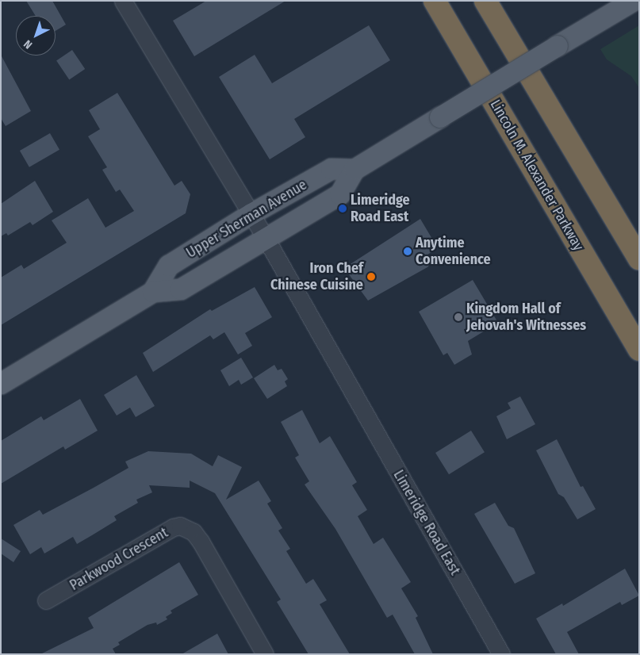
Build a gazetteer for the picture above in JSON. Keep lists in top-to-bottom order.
{
  "streets": {
    "highway": ["Lincoln M. Alexander Parkway"],
    "main road": ["Upper Sherman Avenue"],
    "street": ["Limeridge Road East", "Parkwood Crescent"]
  },
  "crossings": [
    ["Upper Sherman Avenue", "Limeridge Road East"]
  ],
  "places": [
    "Limeridge Road East",
    "Anytime Convenience",
    "Iron Chef Chinese Cuisine",
    "Kingdom Hall of Jehovah's Witnesses"
  ],
  "north": "bottom left"
}
